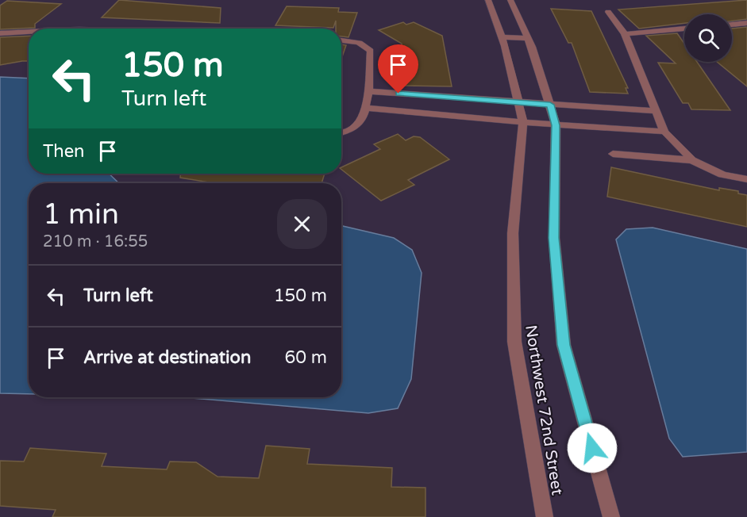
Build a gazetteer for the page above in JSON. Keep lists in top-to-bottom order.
{
  "streets": {
    "street": ["Northwest 72nd Street"]
  },
  "page": {
    "turn": ["150 m", "Turn left"],
    "then": "Then",
    "heading": ["1 min", "210 m · 16:55"],
    "list": [
      {
        "name": "Turn left",
        "value": "150 m"
      },
      {
        "name": "Arrive at destination",
        "value": "60 m"
      }
    ]
  }
}
